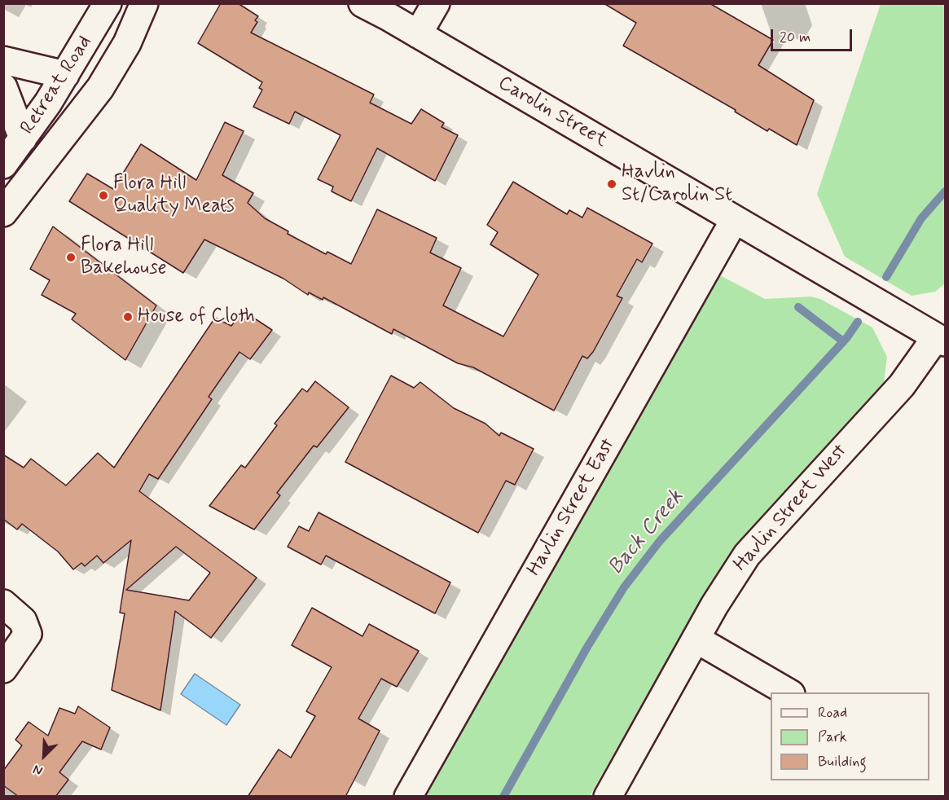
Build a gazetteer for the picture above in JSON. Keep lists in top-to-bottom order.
{
  "streets": {
    "street": [
      "Retreat Road",
      "Carolin Street",
      "Havlin Street East",
      "Havlin Street West"
    ]
  },
  "crossings": [
    ["Carolin Street", "Havlin Street East"],
    ["Carolin Street", "Havlin Street West"]
  ],
  "water": ["Back Creek"],
  "places": [
    "Havlin St/Carolin St",
    "Flora Hill Quality Meats",
    "Flora Hill Bakehouse",
    "House of Cloth"
  ],
  "legend": ["Road", "Park", "Building"],
  "scale_bar": "20 m",
  "north": "bottom left"
}
